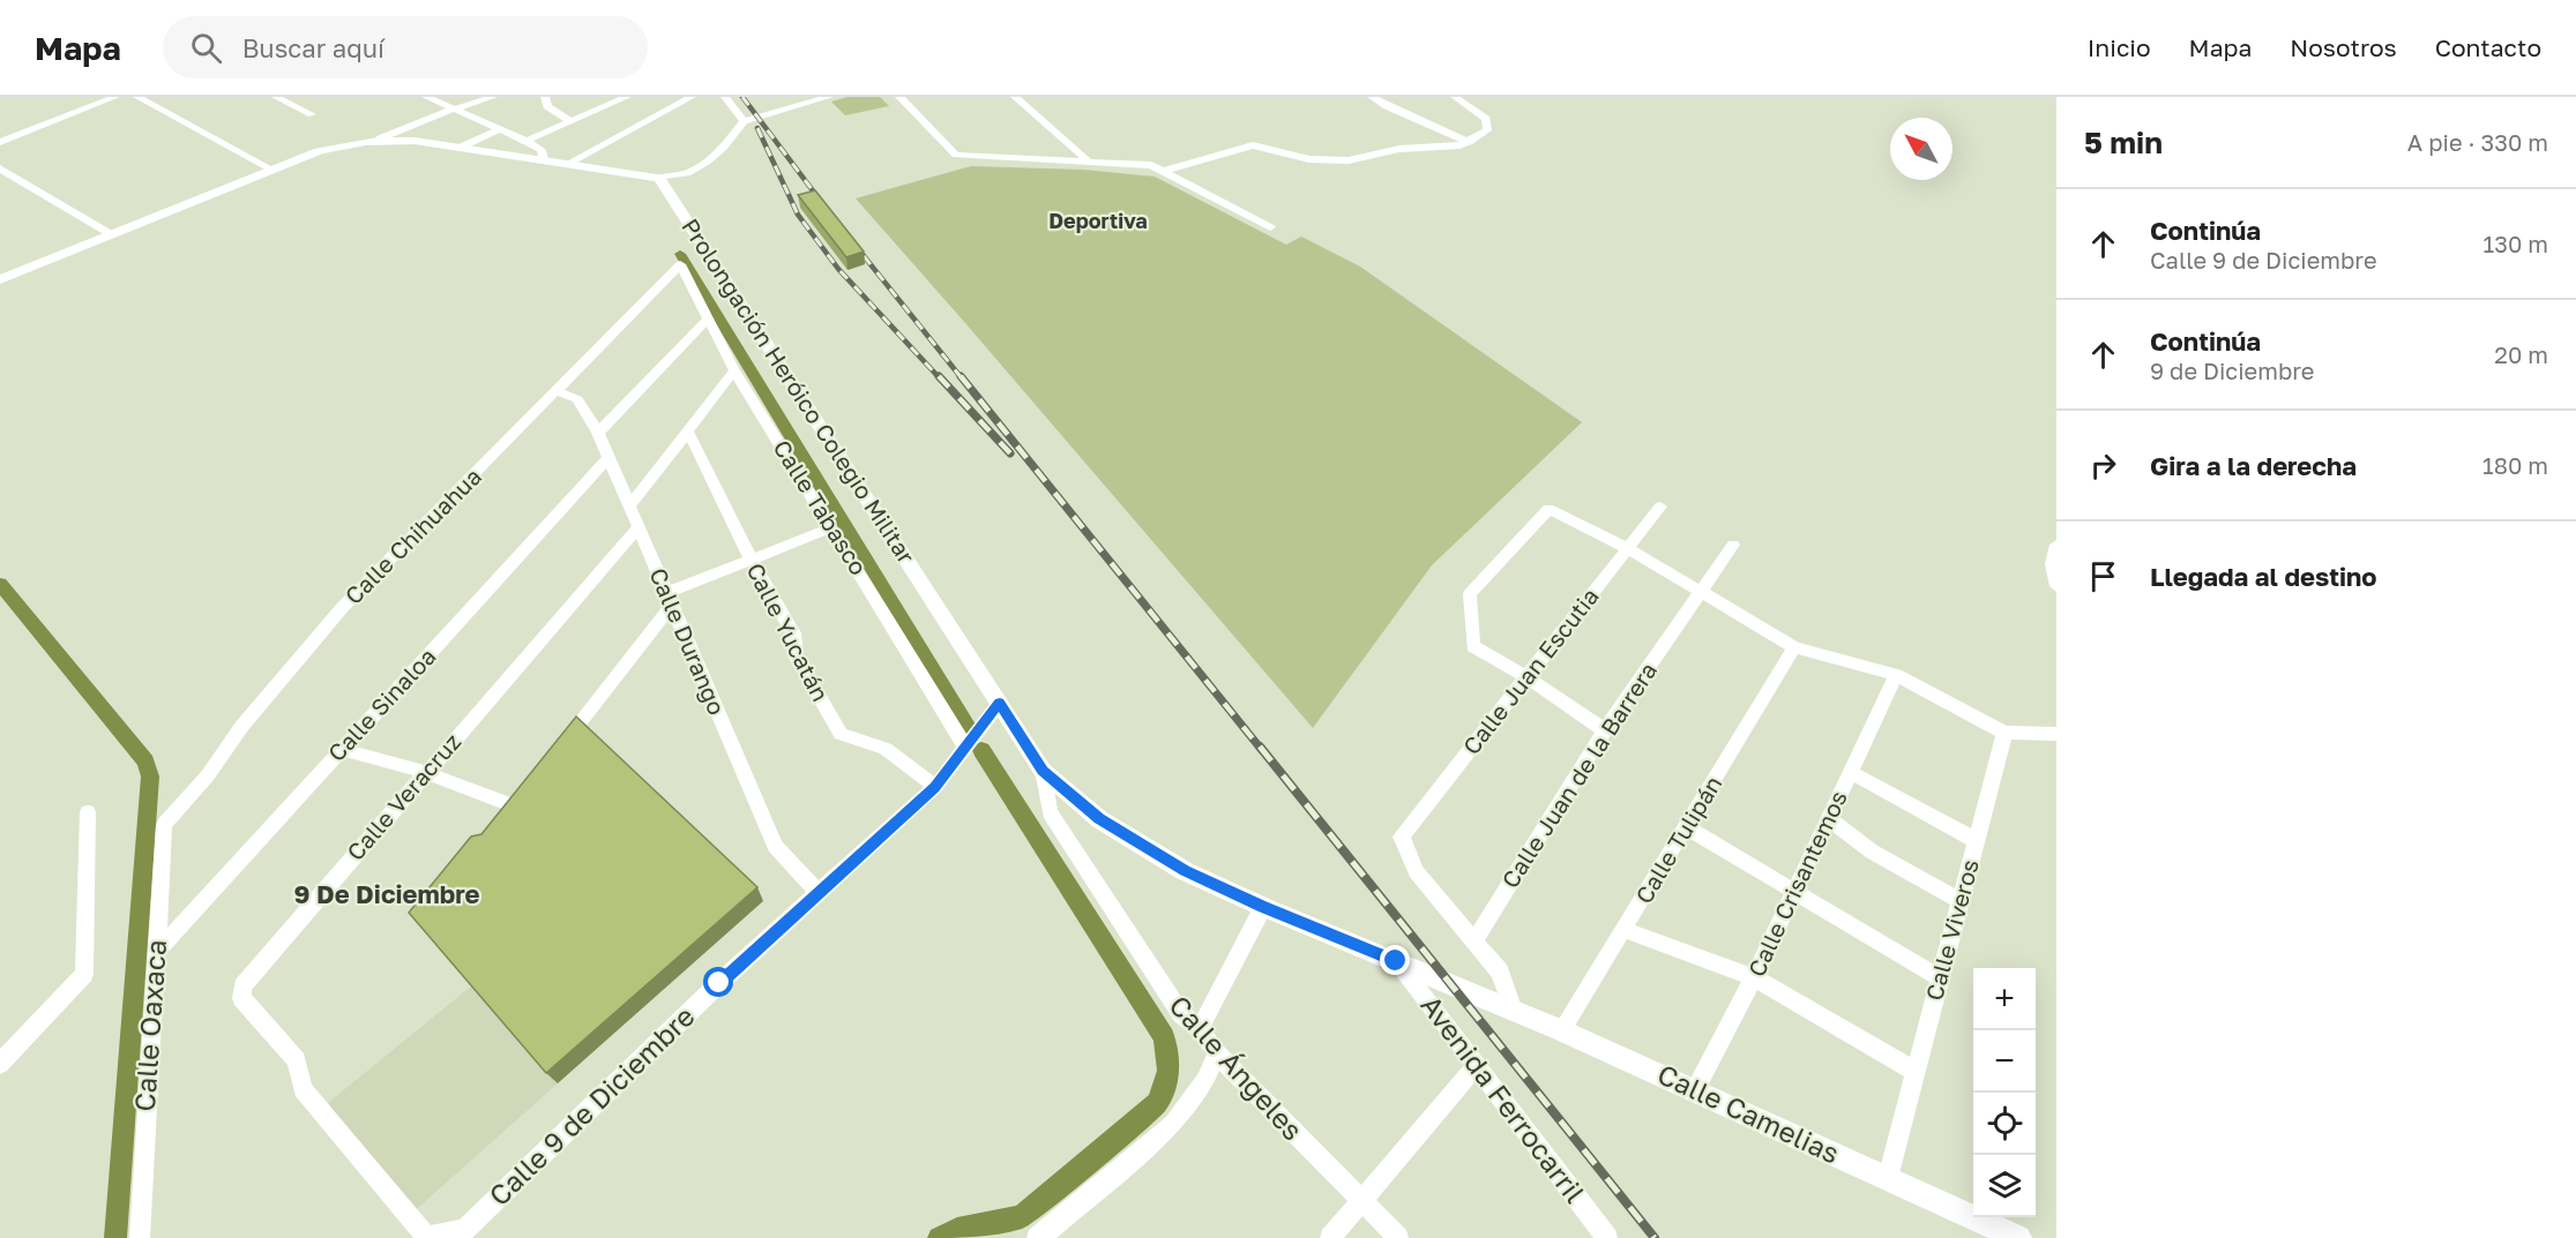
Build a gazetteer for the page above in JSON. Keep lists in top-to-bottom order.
{
  "streets": {
    "street": [
      "Prolongación Heróico Colegio Militar",
      "Calle Tabasco",
      "Calle Chihuahua",
      "Calle Yucatán",
      "Calle Durango",
      "Calle Juan Escutia",
      "Calle Sinaloa",
      "Calle Juan de la Barrera",
      "Calle Veracruz",
      "Calle Tulipán",
      "Calle Crisantemos",
      "Calle Viveros",
      "Calle Oaxaca",
      "Calle Ángeles",
      "Avenida Ferrocarril",
      "Calle 9 de Diciembre",
      "Calle Camelias"
    ]
  },
  "crossings": [
    ["Prolongación Heróico Colegio Militar", "Calle Ángeles"],
    ["Prolongación Heróico Colegio Militar", "Avenida Ferrocarril"],
    ["Prolongación Heróico Colegio Militar", "Calle Camelias"],
    ["Calle Tabasco", "Calle Chihuahua"],
    ["Calle Tabasco", "Calle 9 de Diciembre"],
    ["Calle Chihuahua", "Calle Durango"],
    ["Calle Chihuahua", "Calle Oaxaca"],
    ["Calle Yucatán", "Calle 9 de Diciembre"],
    ["Calle Durango", "Calle Sinaloa"],
    ["Calle Durango", "Calle Veracruz"],
    ["Calle Durango", "Calle 9 de Diciembre"],
    ["Calle Juan Escutia", "Calle Juan de la Barrera"],
    ["Calle Sinaloa", "Calle Oaxaca"],
    ["Calle Tulipán", "Calle Camelias"],
    ["Calle Crisantemos", "Calle Camelias"],
    ["Calle Viveros", "Calle Camelias"]
  ],
  "districts": ["Deportiva", "9 De Diciembre"],
  "north": "top left",
  "page": {
    "header": "Mapa",
    "search": "Buscar aquí",
    "nav": [
      "Inicio",
      "Mapa",
      "Nosotros",
      "Contacto"
    ],
    "heading": ["5 min", "A pie · 330 m"],
    "list": [
      ["Continúa", "Calle 9 de Diciembre", "130 m"],
      ["Continúa", "9 de Diciembre", "20 m"],
      ["Gira a la derecha", "180 m"],
      "Llegada al destino"
    ],
    "map_buttons": ["+", "−"]
  }
}
